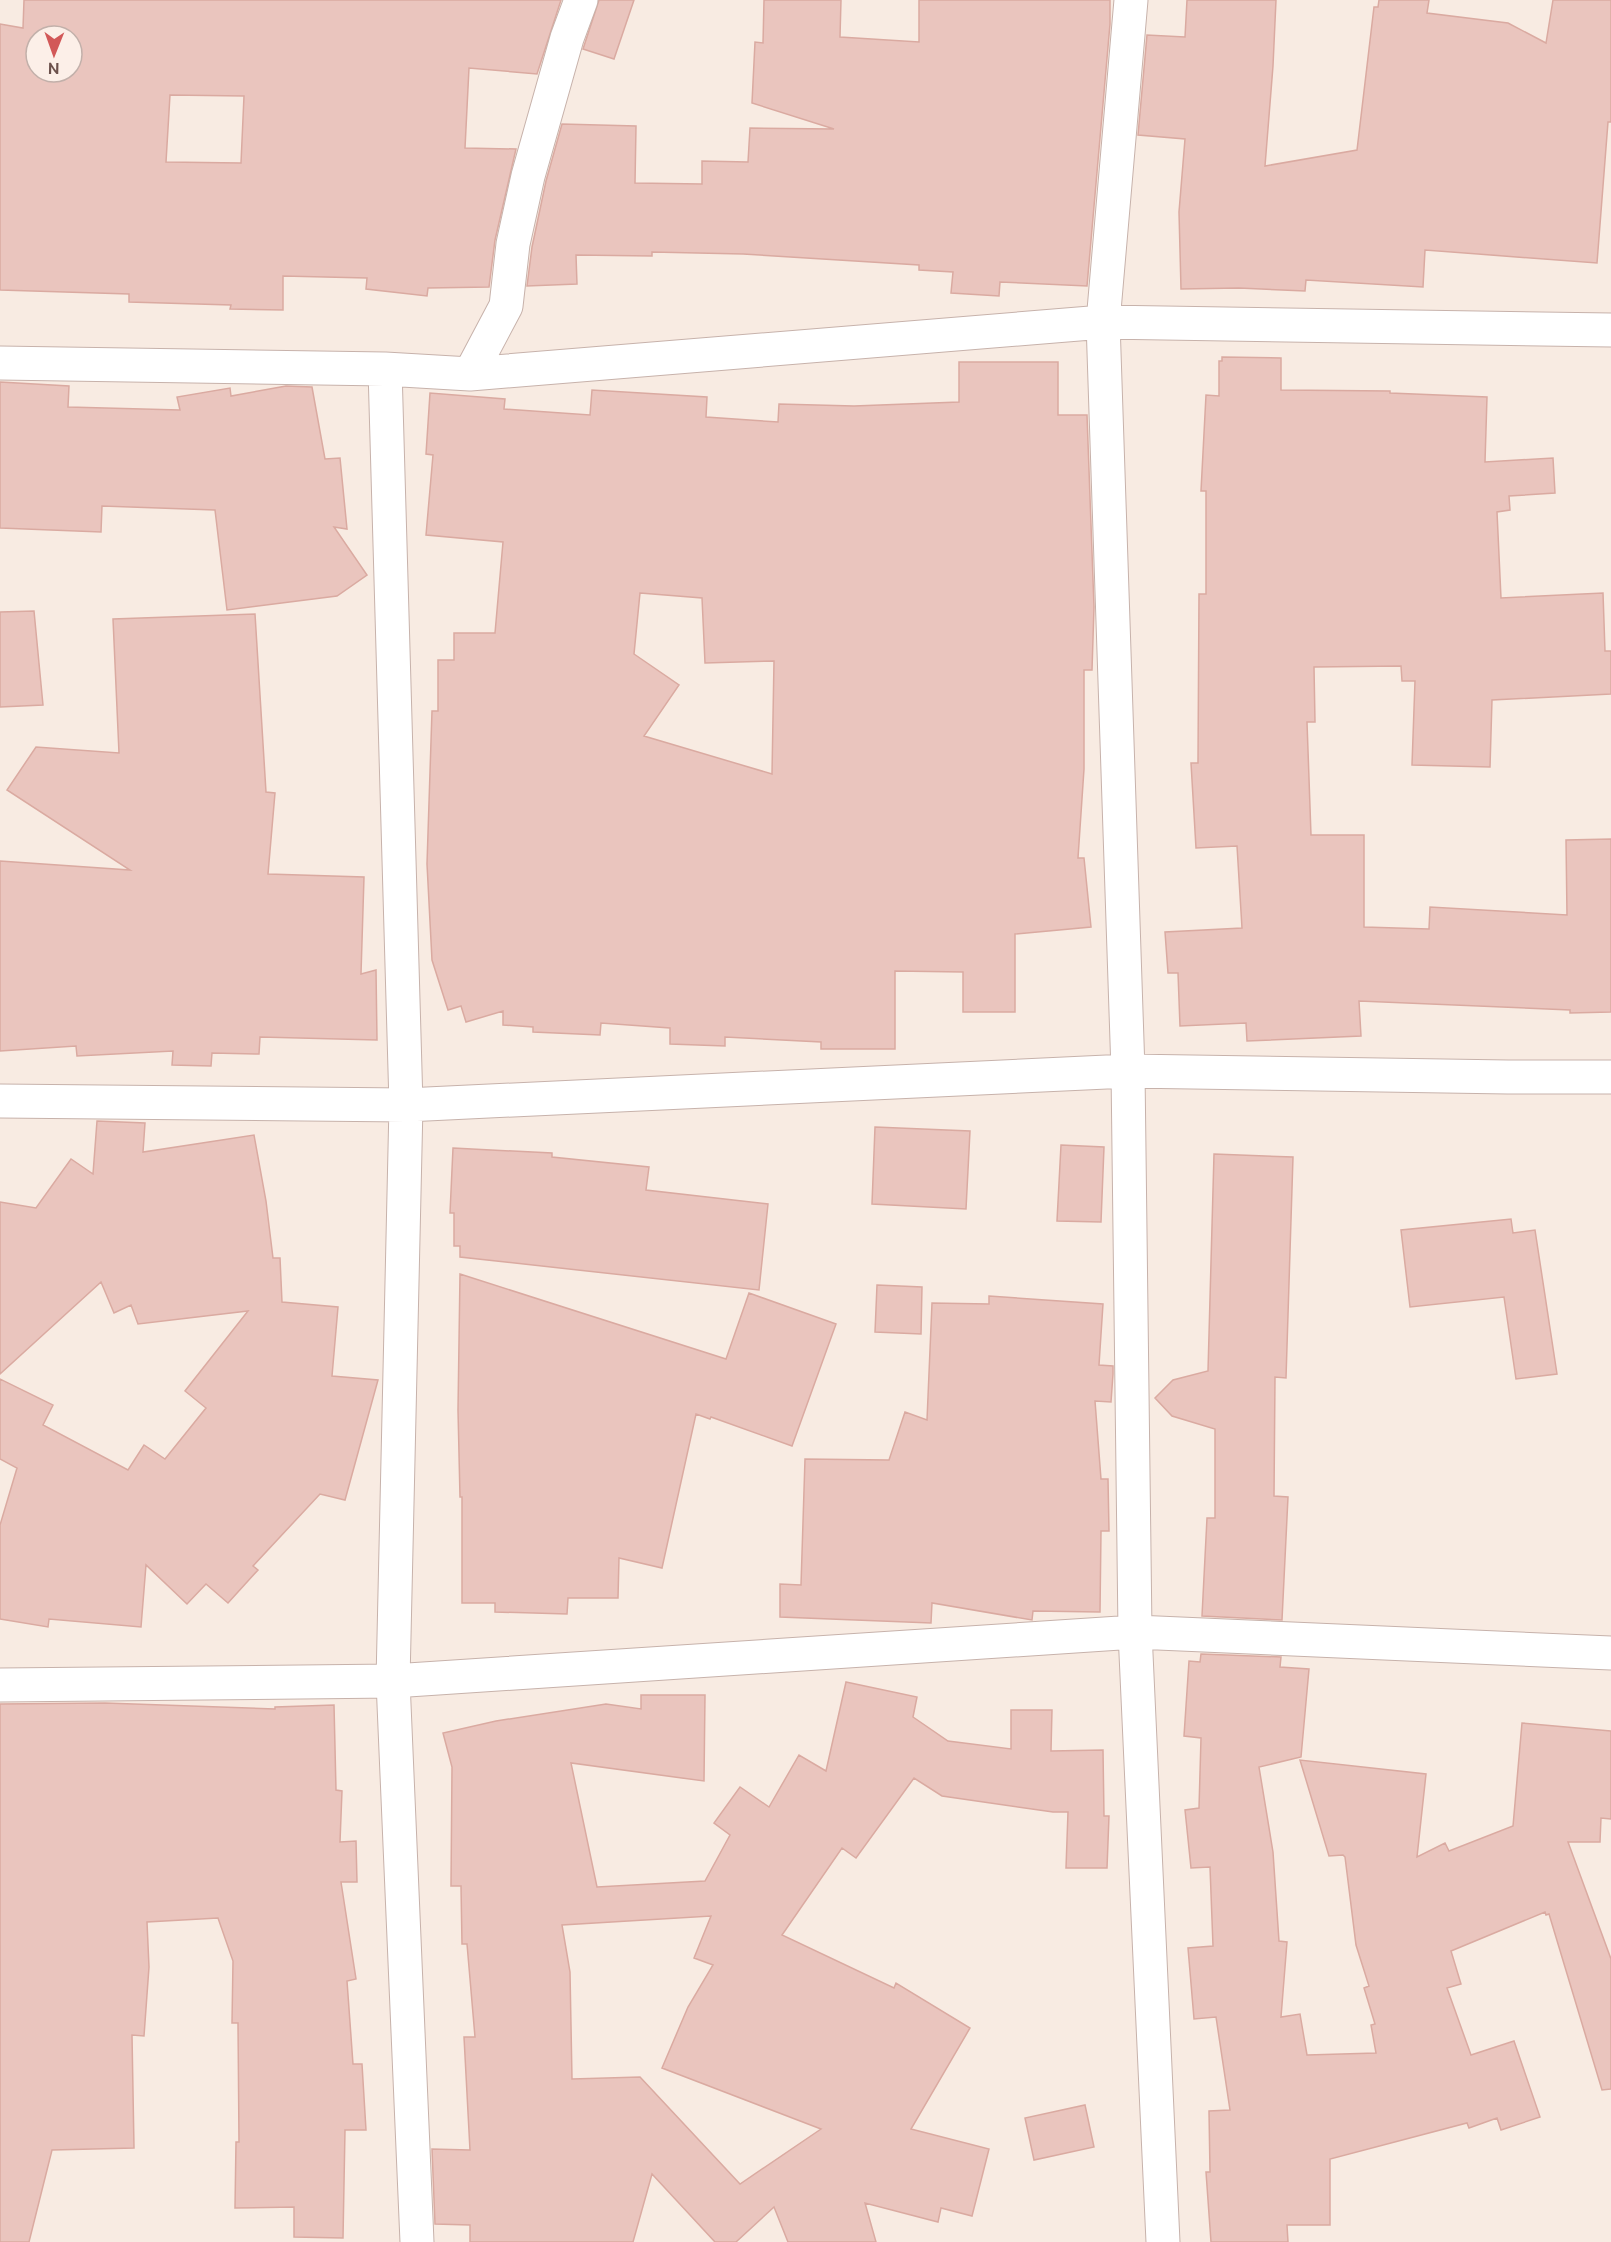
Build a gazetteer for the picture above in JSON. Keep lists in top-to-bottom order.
{
  "north": "bottom"
}
